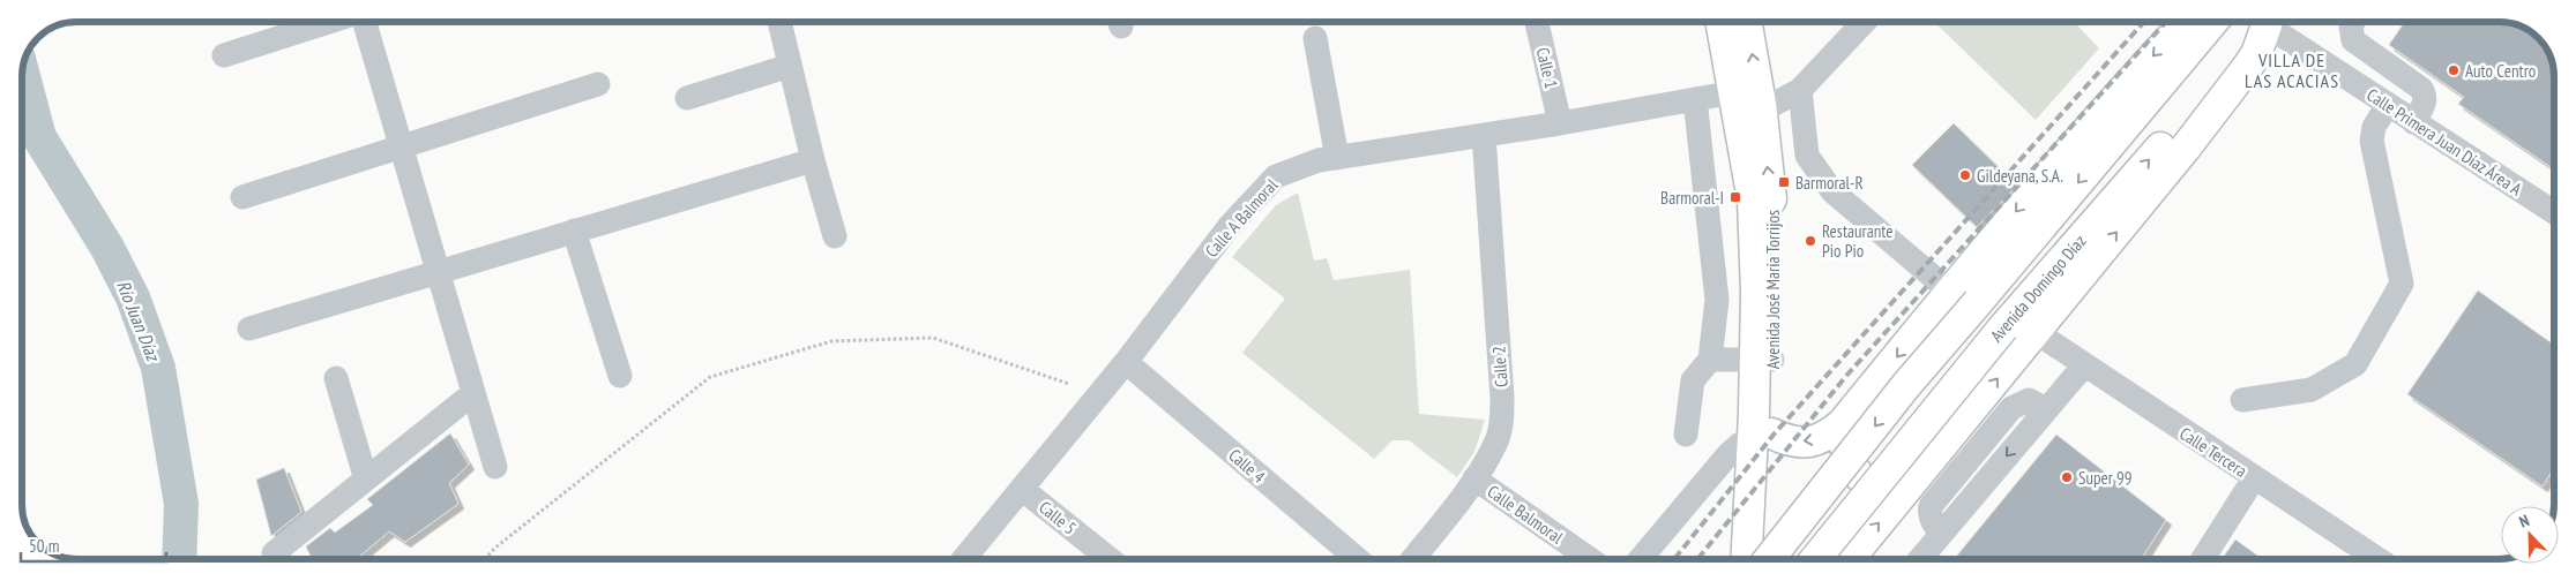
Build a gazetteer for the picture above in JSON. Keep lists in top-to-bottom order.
{
  "streets": {
    "main road": ["Avenida Domingo Díaz", "Avenida José María Torrijos"],
    "street": [
      "Calle 1",
      "Calle Primera Juan Díaz Área A",
      "Calle A Balmoral",
      "Calle 2",
      "Calle Tercera",
      "Calle 4",
      "Calle Balmoral",
      "Calle 5"
    ]
  },
  "crossings": [
    ["Calle 1", "Calle A Balmoral"],
    ["Calle A Balmoral", "Avenida José María Torrijos"],
    ["Calle A Balmoral", "Calle 2"],
    ["Calle A Balmoral", "Calle 4"],
    ["Calle A Balmoral", "Calle 5"],
    ["Calle 2", "Calle Balmoral"]
  ],
  "districts": ["VILLA DE LAS ACACIAS"],
  "water": ["Río Juan Díaz"],
  "places": {
    "other": [
      "Auto Centro",
      "Gildeyana, S.A.",
      "Restaurante Pio Pio",
      "Super 99"
    ],
    "transit": ["Barmoral-R", "Barmoral-I"]
  },
  "scale_bar": "50 m",
  "north": "top left"
}
